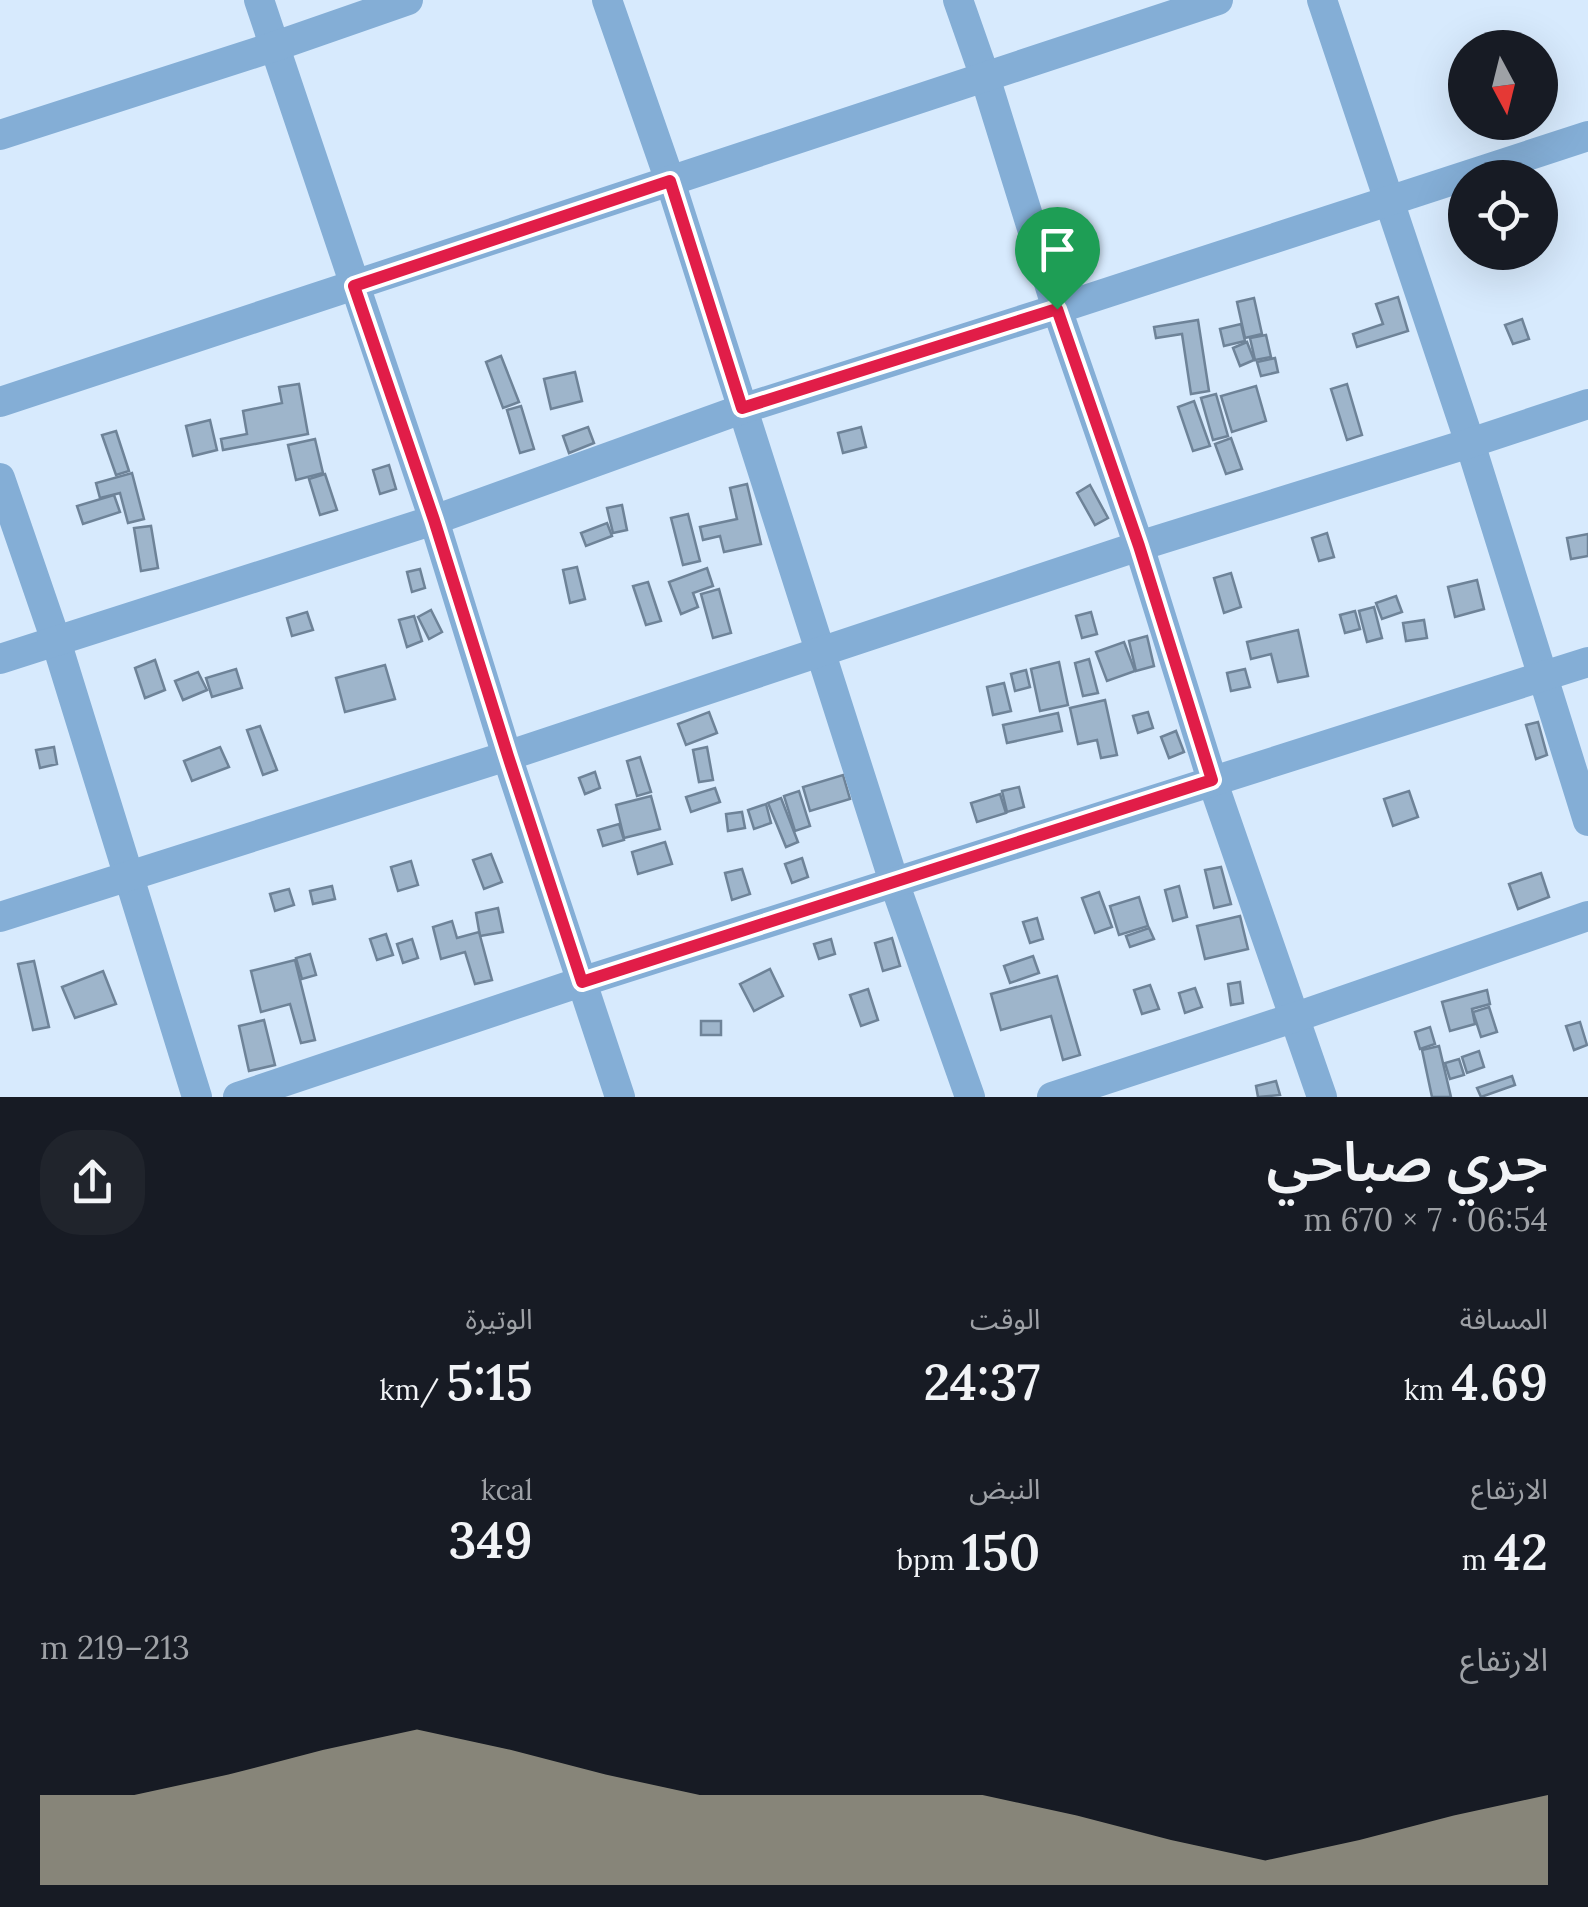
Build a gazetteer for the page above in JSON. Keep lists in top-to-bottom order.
{
  "north": "bottom",
  "page": {
    "heading": ["جري صباحي", "06:54 · 7 × 670 m"],
    "stats": [
      ["المسافة", "4.69 km"],
      ["الوقت", "24:37"],
      ["الوتيرة", "5:15 /km"],
      ["الارتفاع", "42 m"],
      ["النبض", "150 bpm"],
      ["kcal", "349"]
    ],
    "chart": ["الارتفاع", "213–219 m"]
  }
}
